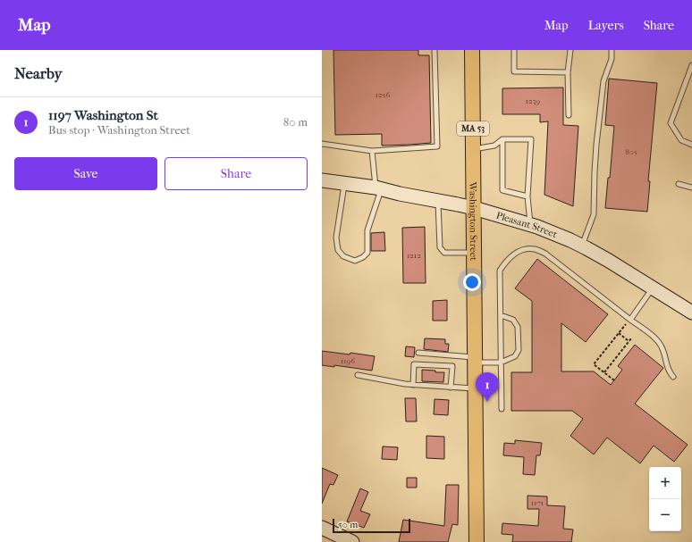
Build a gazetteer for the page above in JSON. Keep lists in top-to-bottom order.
{
  "streets": {
    "main road": ["MA 53", "Washington Street", "Pleasant Street"]
  },
  "crossings": [
    ["Washington Street", "Pleasant Street"]
  ],
  "house_numbers": [
    "1256",
    "1239",
    "805",
    "1212",
    "1196",
    "1171"
  ],
  "scale_bar": "50 m",
  "page": {
    "header": "Map",
    "nav": ["Map", "Layers", "Share"],
    "heading": "Nearby",
    "list": [
      {
        "mark": "1",
        "name": "1197 Washington St",
        "note": "Bus stop · Washington Street",
        "value": "80 m"
      }
    ],
    "buttons": ["Save", "Share"],
    "pins": "1",
    "map_buttons": ["+", "−"],
    "scale": "50 m"
  }
}
